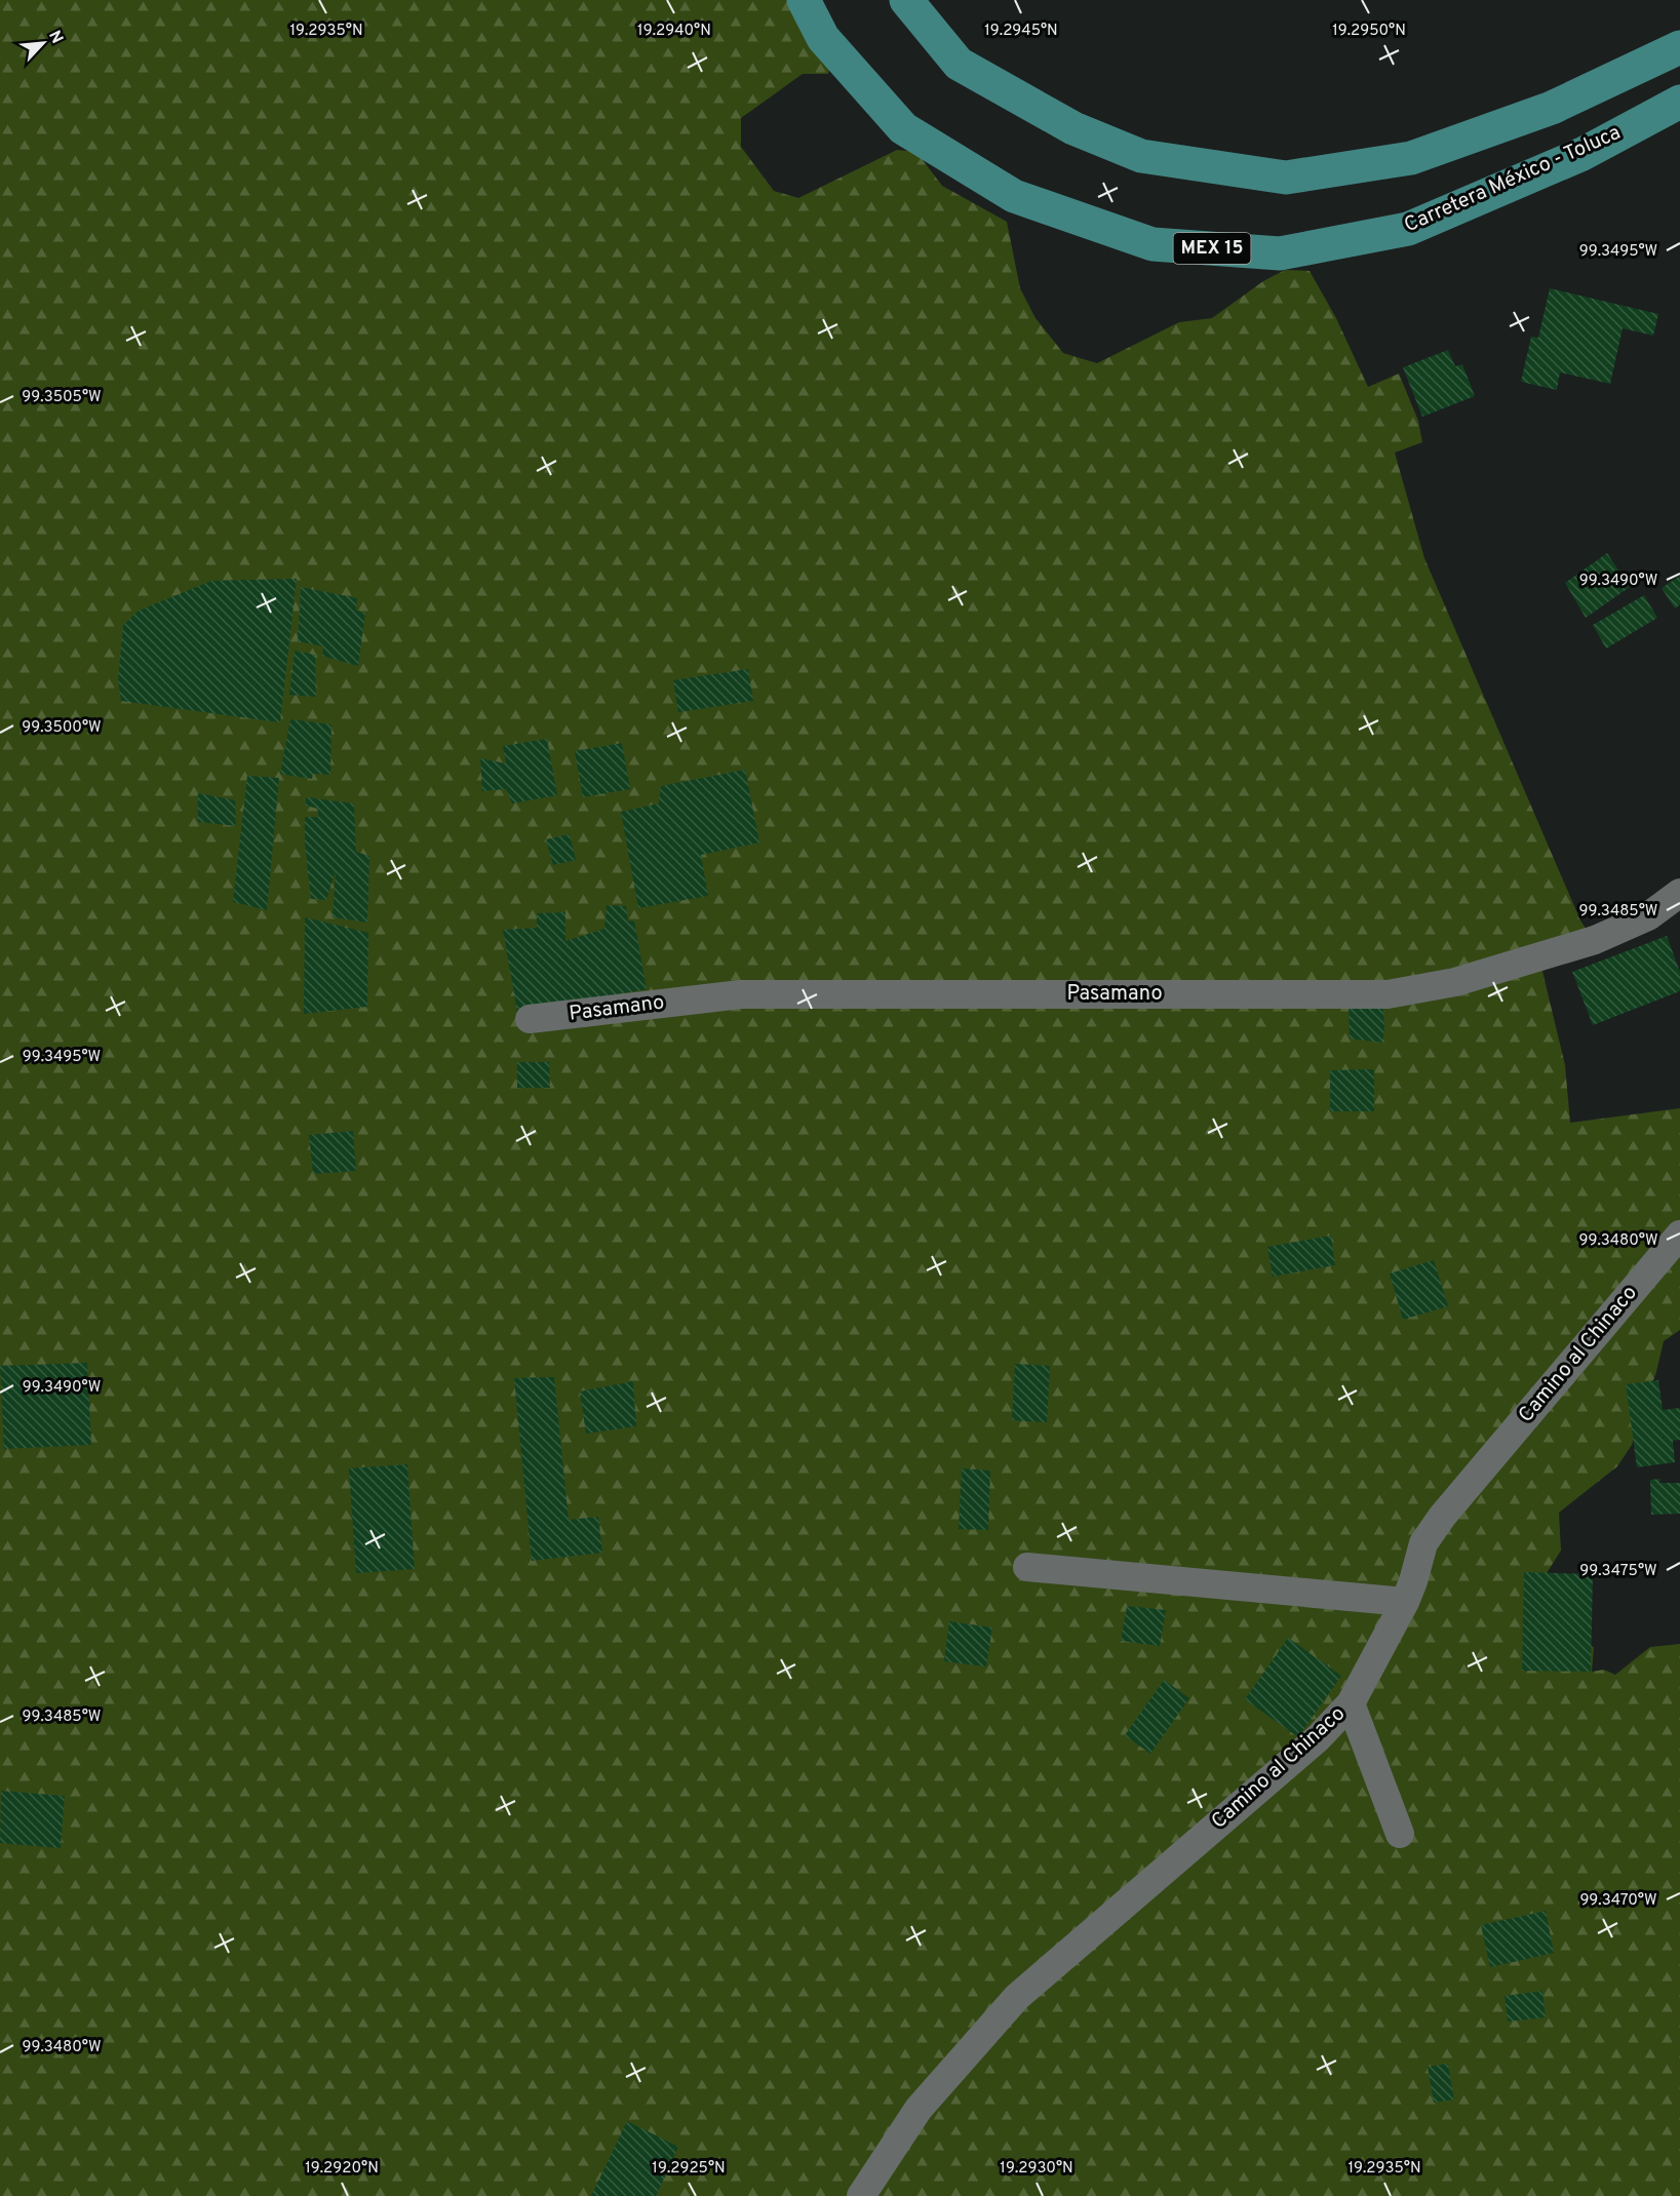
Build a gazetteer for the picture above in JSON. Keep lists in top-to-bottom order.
{
  "streets": {
    "main road": ["Carretera México - Toluca", "MEX 15"],
    "street": ["Pasamano", "Camino al Chinaco"]
  },
  "north": "top right",
  "coordinates": [
    "19.2935°N",
    "19.2940°N",
    "19.2945°N",
    "19.2950°N",
    "99.3495°W",
    "99.3505°W",
    "99.3490°W",
    "99.3500°W",
    "99.3485°W",
    "99.3480°W",
    "99.3475°W",
    "99.3470°W",
    "19.2920°N",
    "19.2925°N",
    "19.2930°N"
  ]
}
